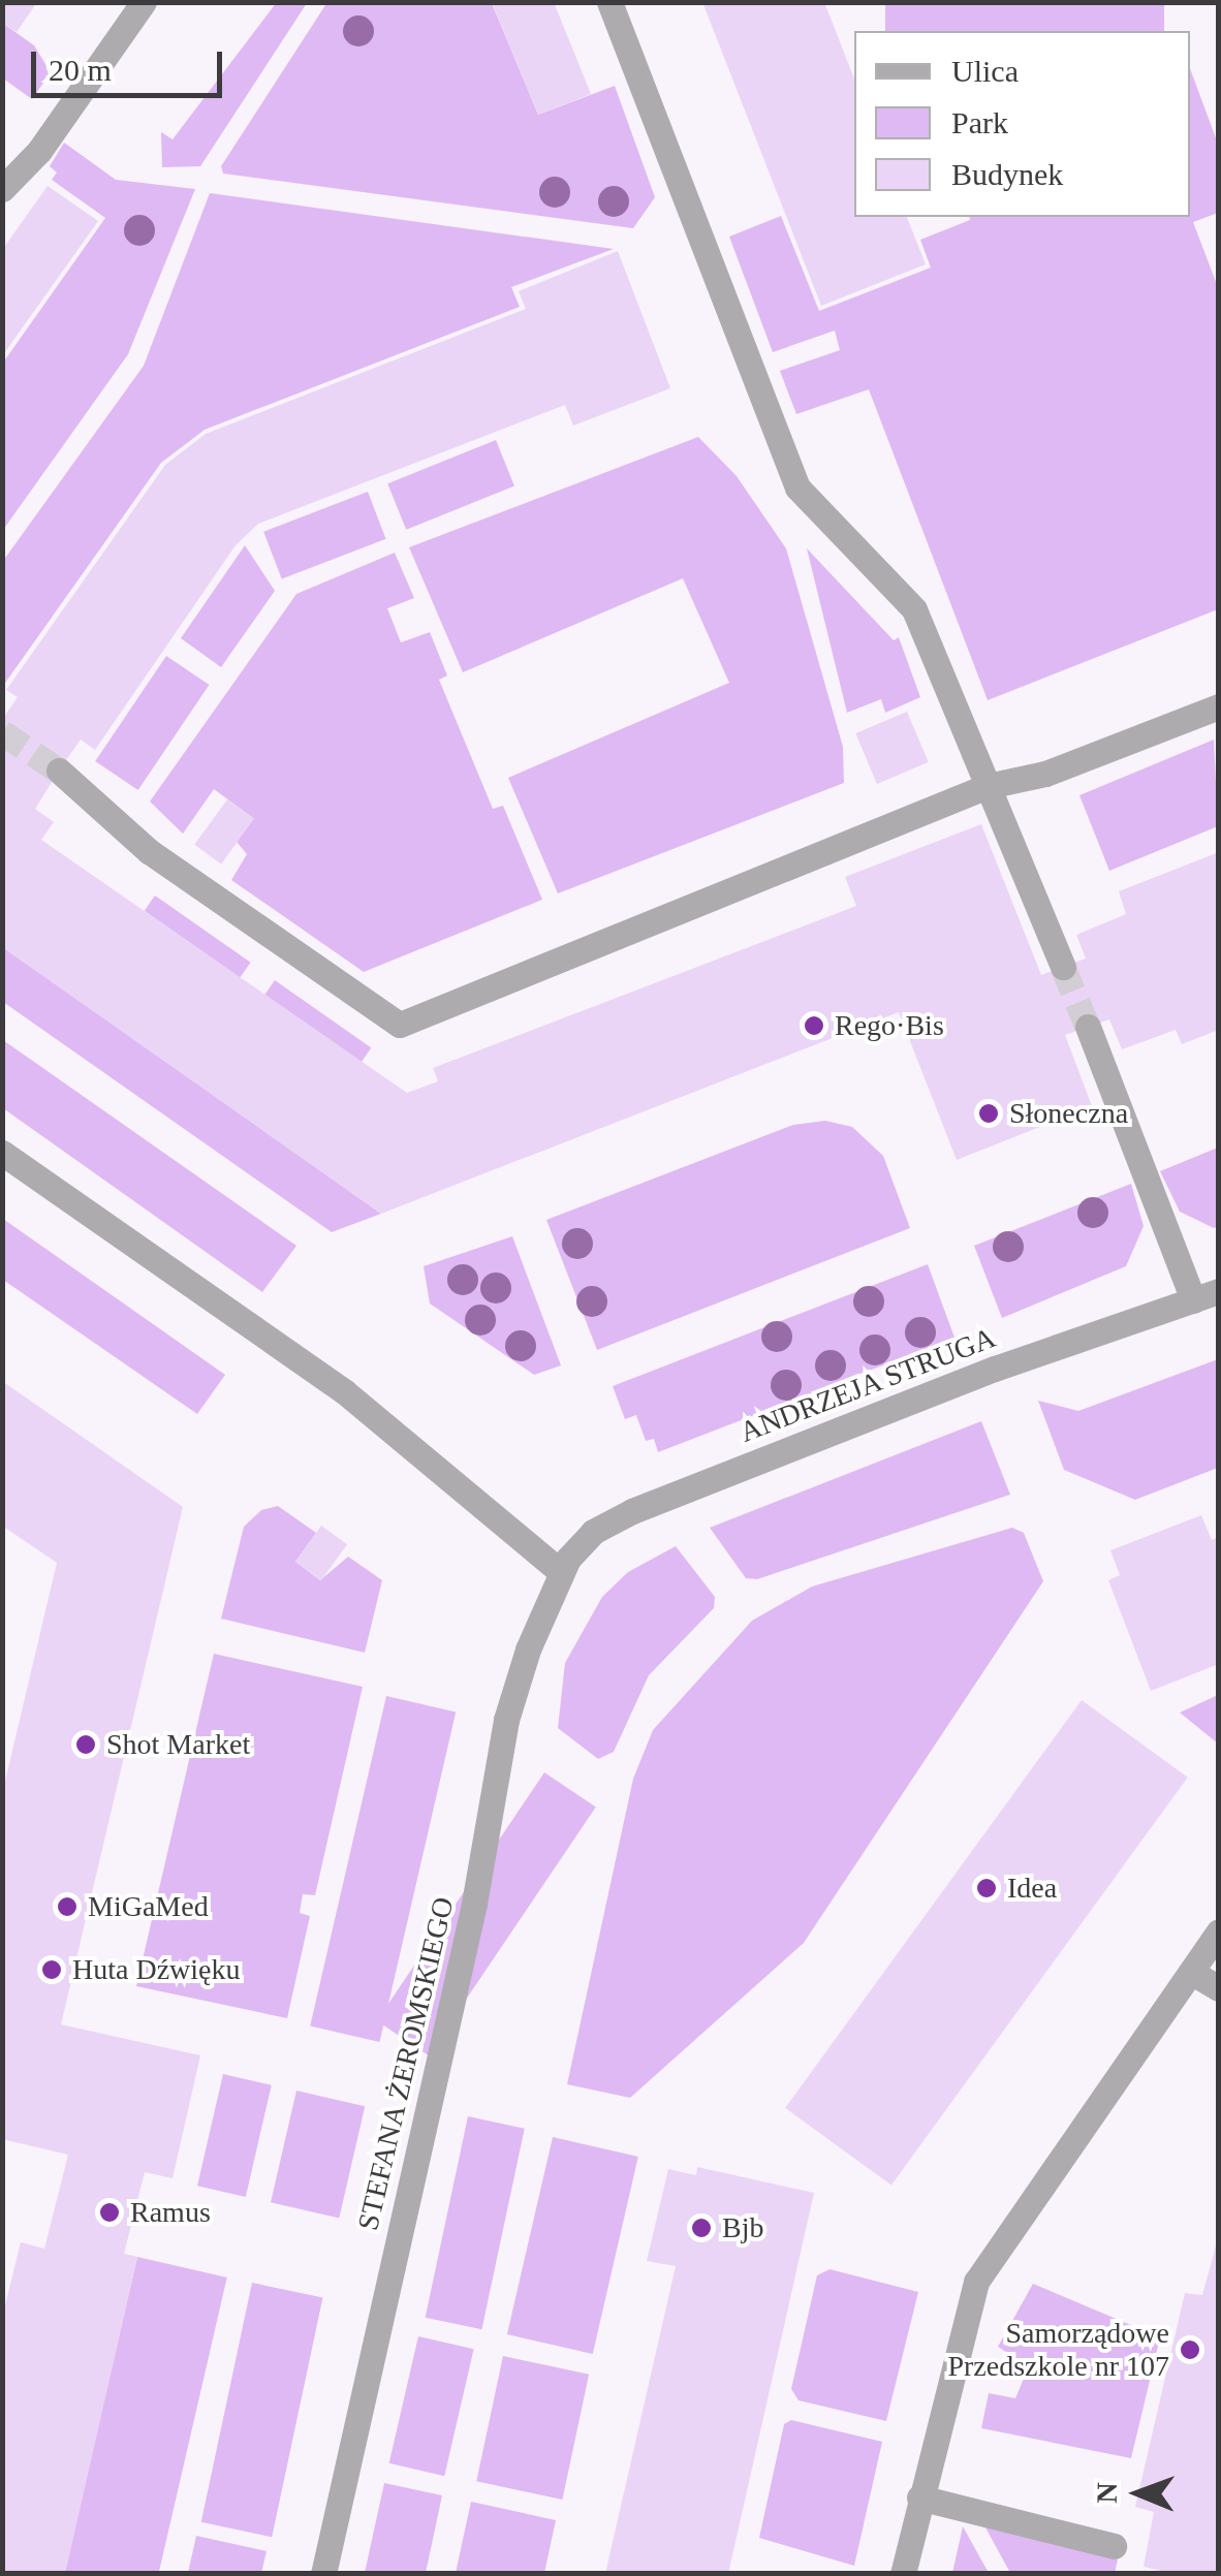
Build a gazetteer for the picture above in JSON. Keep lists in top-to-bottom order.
{
  "streets": {
    "street": ["ANDRZEJA STRUGA", "STEFANA ŻEROMSKIEGO"]
  },
  "crossings": [
    ["ANDRZEJA STRUGA", "STEFANA ŻEROMSKIEGO"]
  ],
  "places": [
    "Rego·Bis",
    "Słoneczna",
    "Shot Market",
    "Idea",
    "MiGaMed",
    "Huta Dźwięku",
    "Ramus",
    "Bjb",
    "Samorządowe Przedszkole nr 107"
  ],
  "legend": ["Ulica", "Park", "Budynek"],
  "scale_bar": "20 m",
  "north": "left"
}
